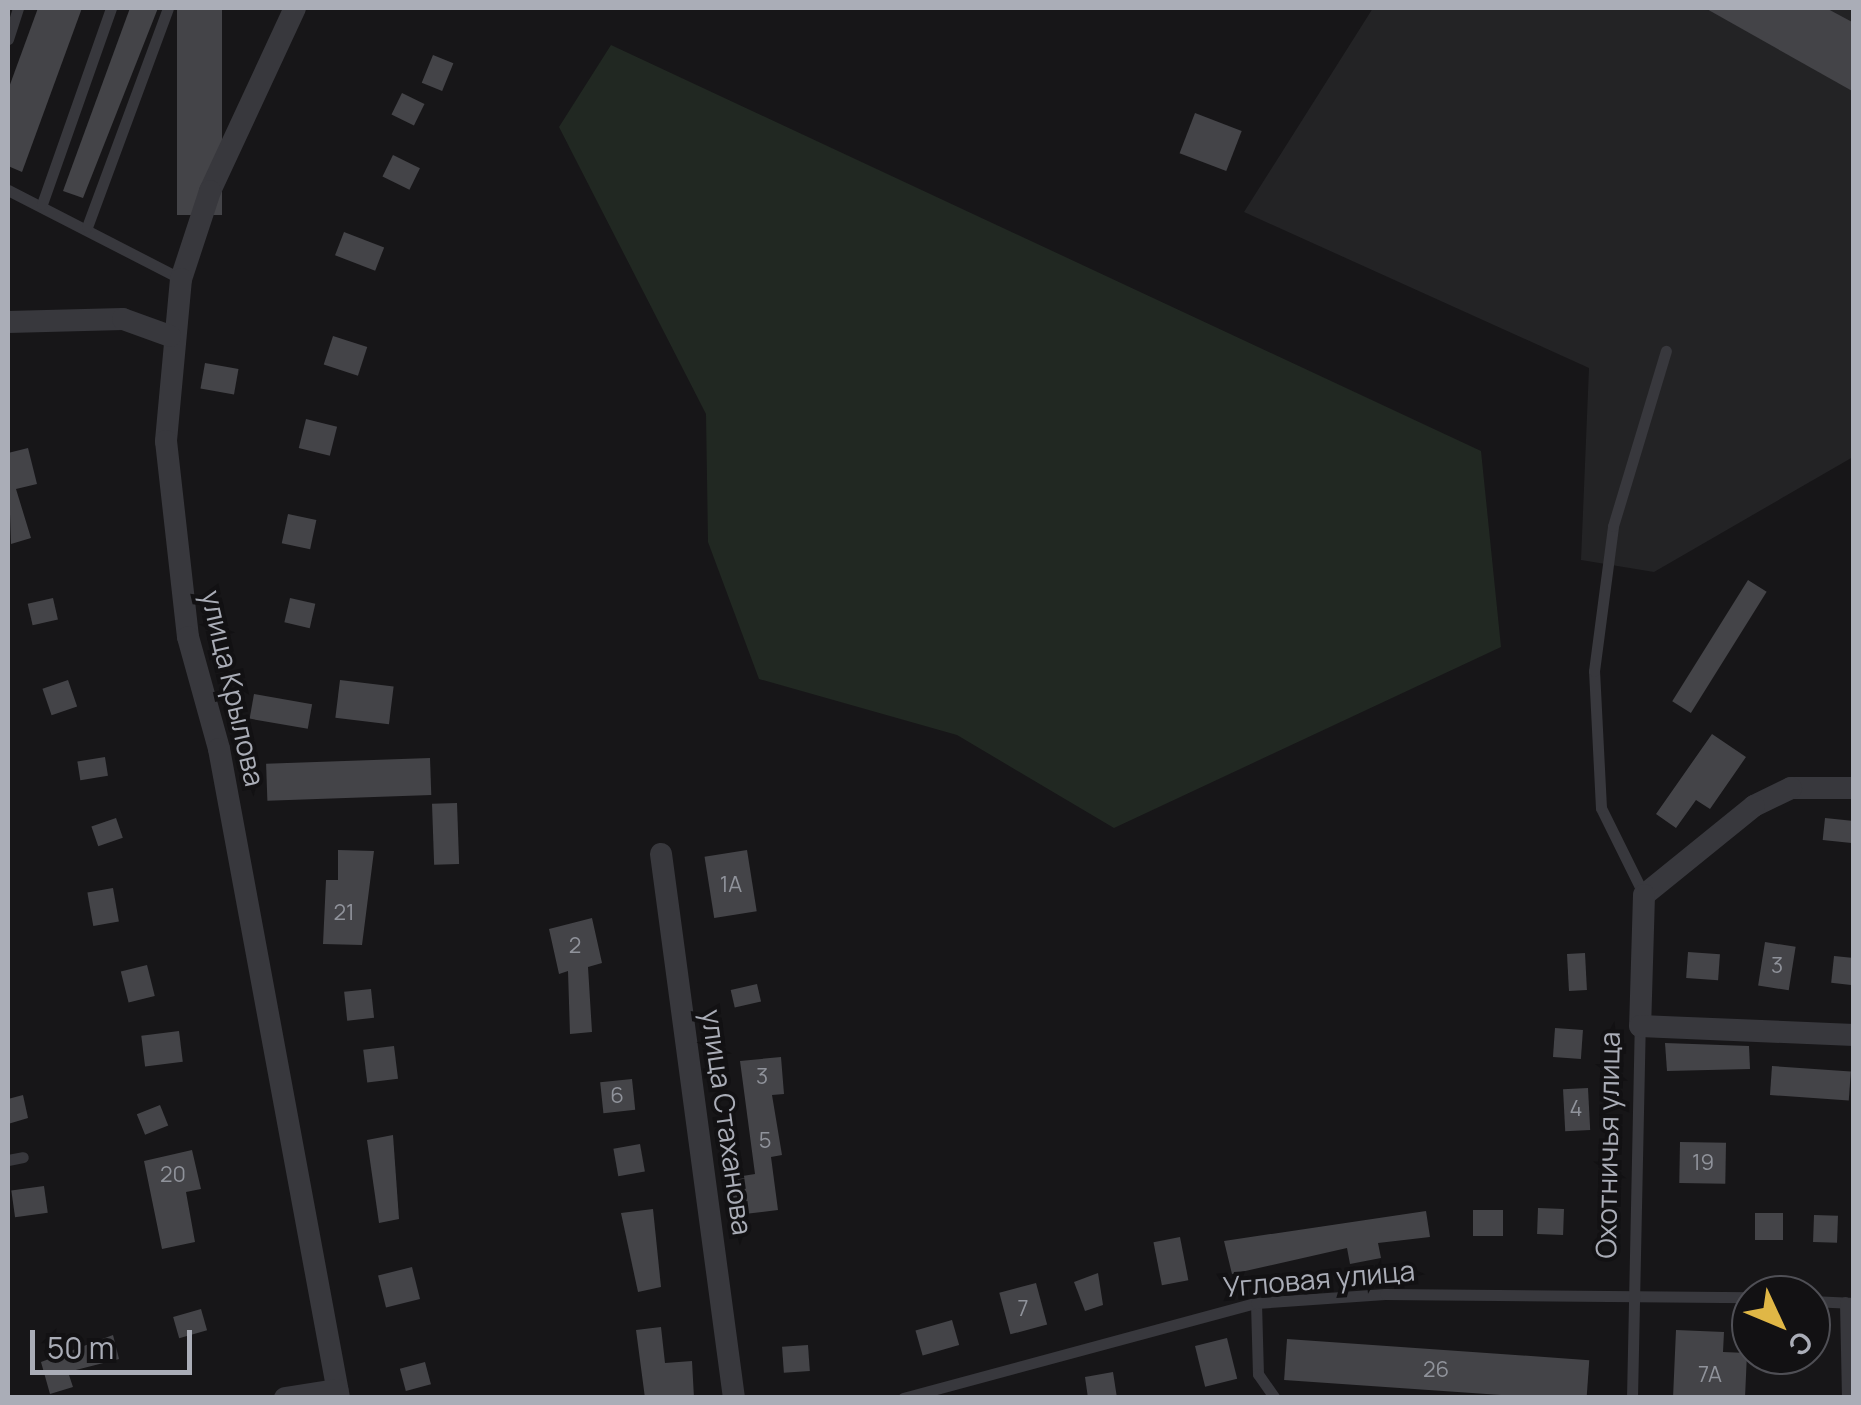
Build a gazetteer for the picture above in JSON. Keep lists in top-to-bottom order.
{
  "streets": {
    "street": ["улица Крылова", "улица Стаханова", "Охотничья улица"],
    "lane": ["Угловая улица"]
  },
  "crossings": [
    ["Охотничья улица", "Угловая улица"]
  ],
  "house_numbers": [
    "1А",
    "21",
    "2",
    "3",
    "3",
    "6",
    "4",
    "5",
    "19",
    "20",
    "7",
    "26",
    "7А"
  ],
  "scale_bar": "50 m",
  "north": "bottom right"
}
